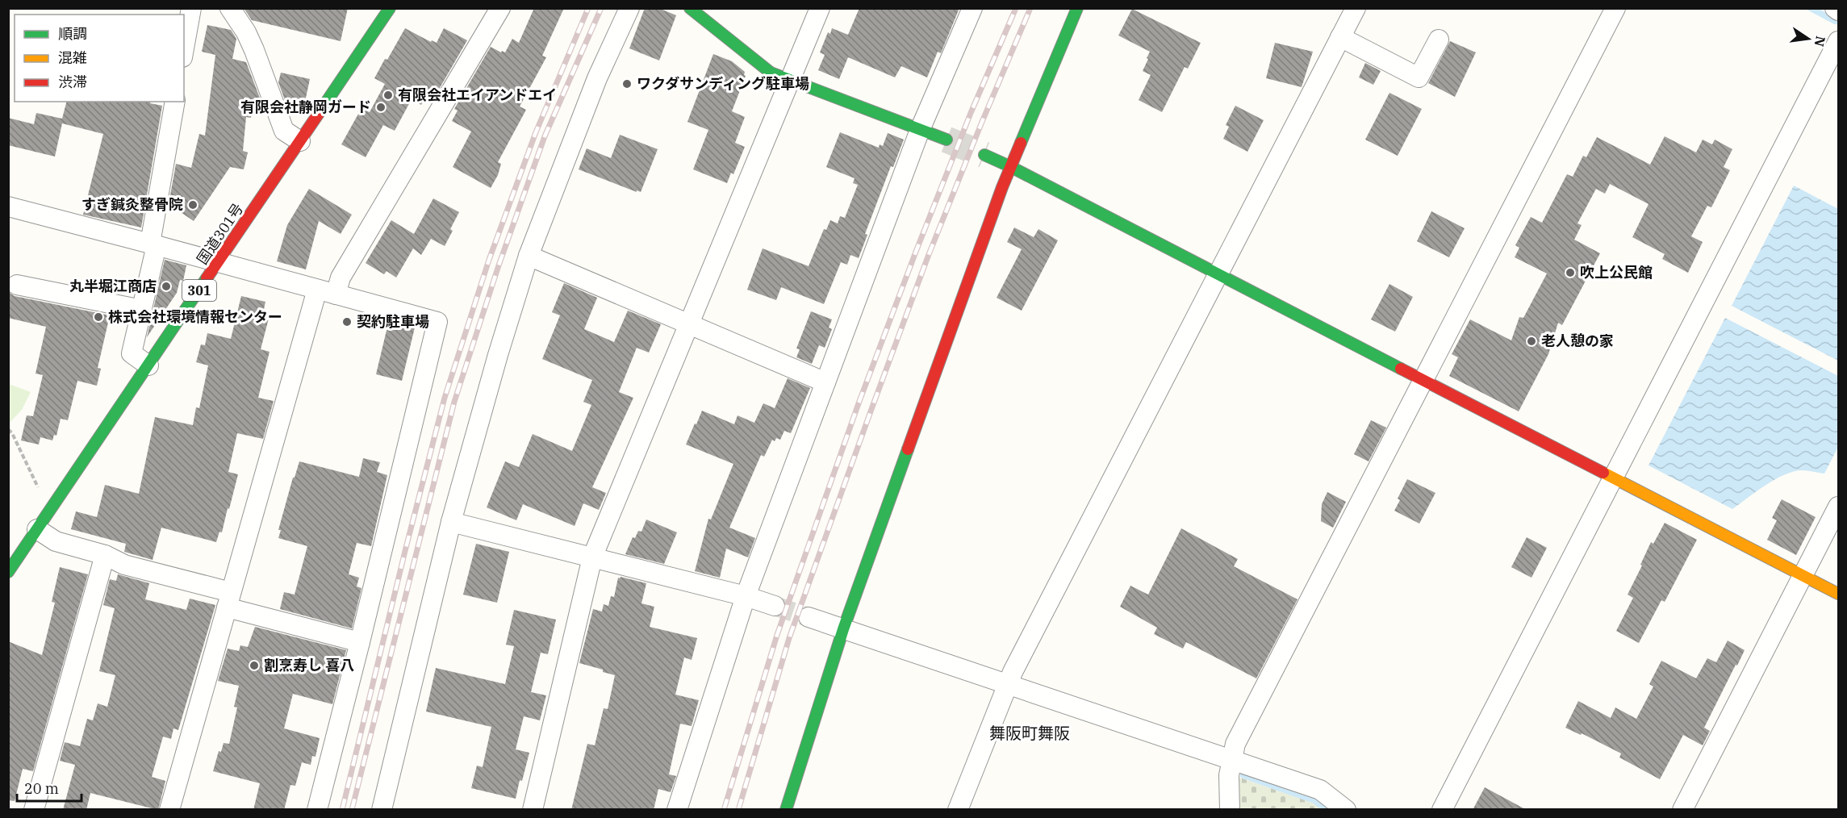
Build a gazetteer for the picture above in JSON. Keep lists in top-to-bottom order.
{
  "streets": {
    "main road": ["国道301号", "301"]
  },
  "districts": ["舞阪町舞阪"],
  "places": [
    "ワクダサンディング駐車場",
    "有限会社エイアンドエイ",
    "有限会社静岡ガード",
    "すぎ鍼灸整骨院",
    "吹上公民館",
    "丸半堀江商店",
    "株式会社環境情報センター",
    "契約駐車場",
    "老人憩の家",
    "割烹寿し 喜八"
  ],
  "legend": ["順調", "混雑", "渋滞"],
  "scale_bar": "20 m",
  "north": "right"
}
